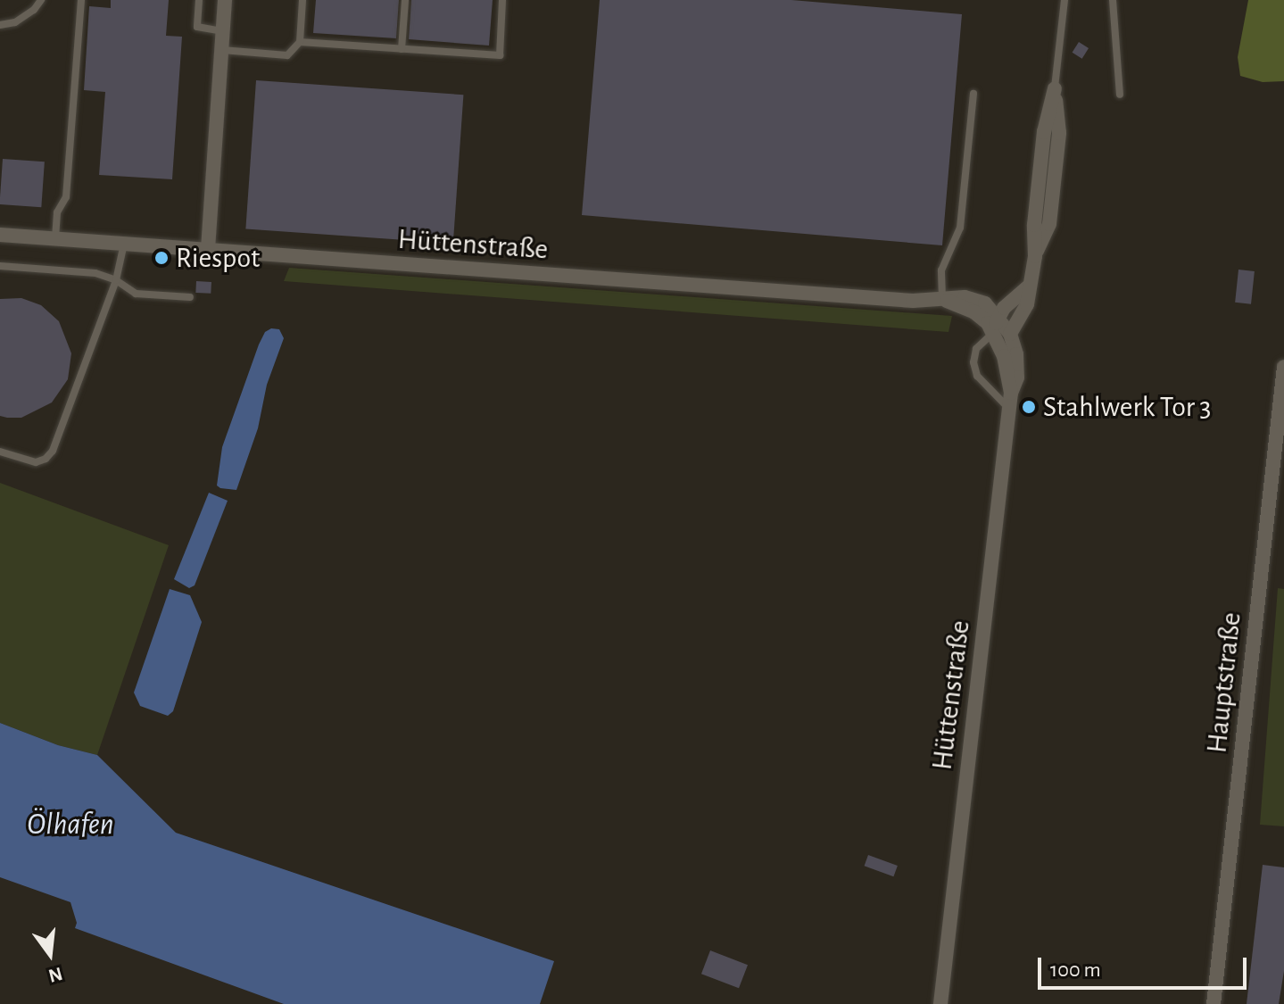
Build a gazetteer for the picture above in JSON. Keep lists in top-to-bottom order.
{
  "streets": {
    "street": ["Hüttenstraße", "Hauptstraße"]
  },
  "water": ["Ölhafen"],
  "places": ["Riespot", "Stahlwerk Tor 3"],
  "scale_bar": "100 m",
  "north": "bottom"
}
